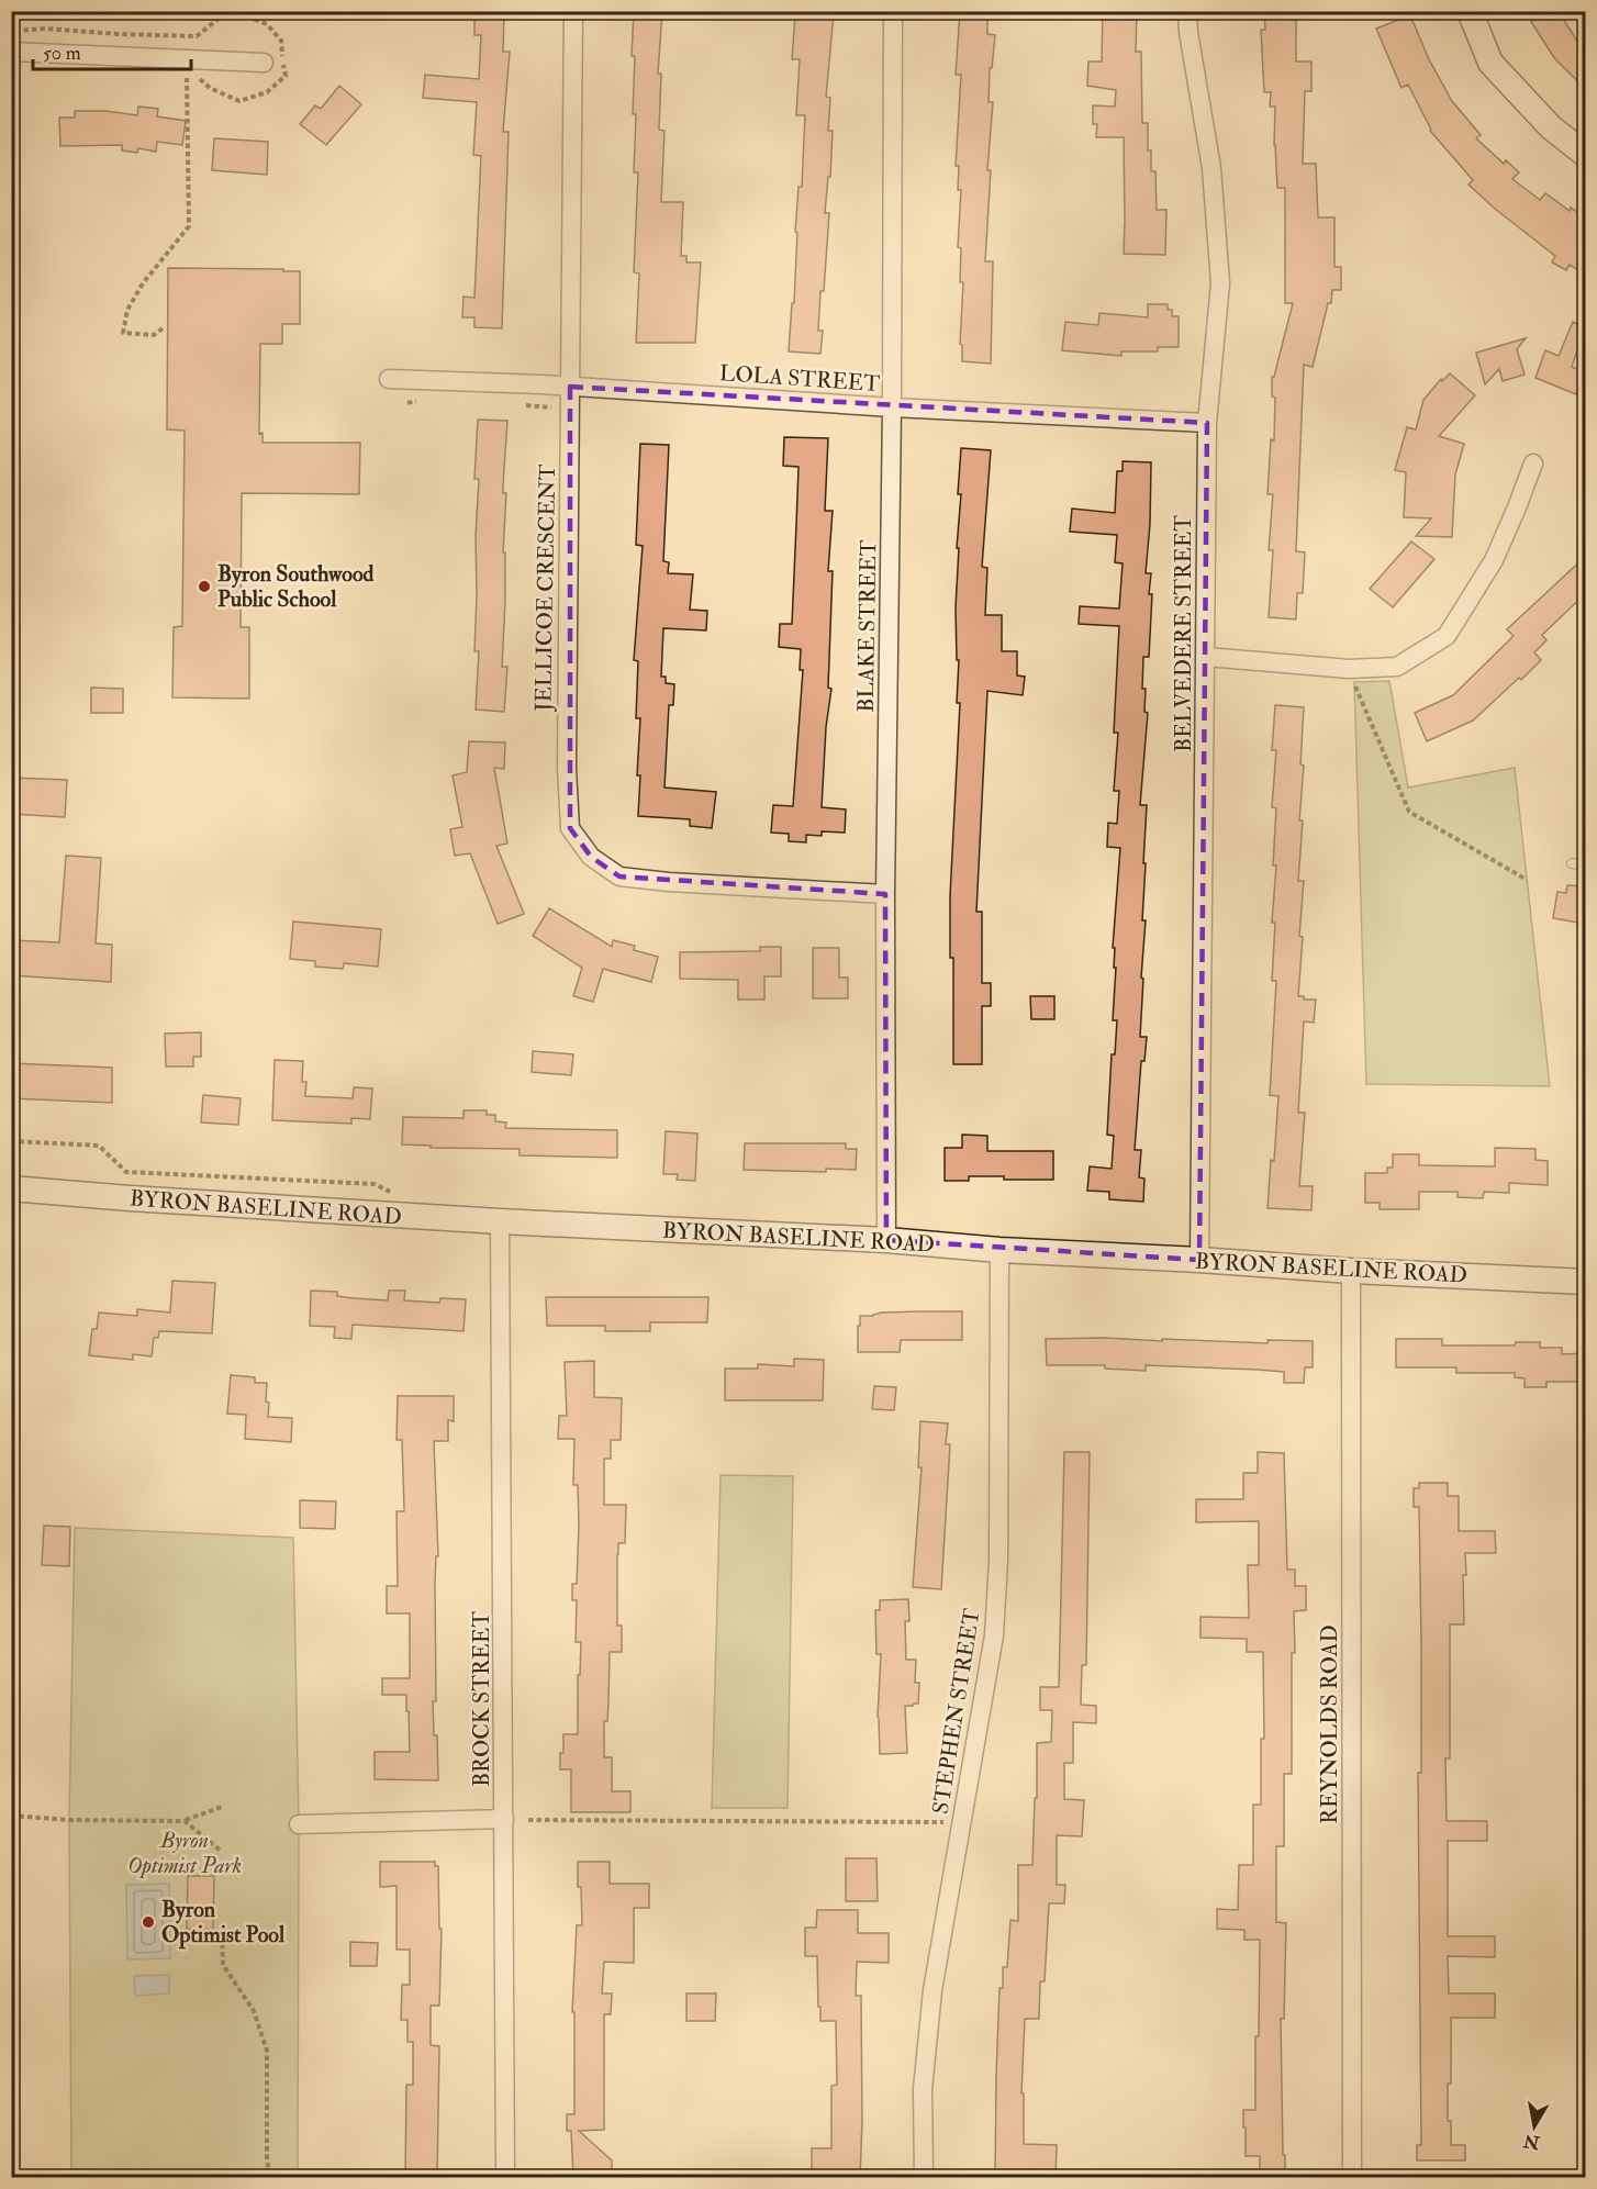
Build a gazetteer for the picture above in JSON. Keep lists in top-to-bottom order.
{
  "streets": {
    "main road": ["BYRON BASELINE ROAD"],
    "street": [
      "LOLA STREET",
      "JELLICOE CRESCENT",
      "BLAKE STREET",
      "BELVEDERE STREET",
      "BROCK STREET",
      "STEPHEN STREET",
      "REYNOLDS ROAD"
    ]
  },
  "crossings": [
    ["LOLA STREET", "JELLICOE CRESCENT"],
    ["LOLA STREET", "BLAKE STREET"],
    ["LOLA STREET", "BELVEDERE STREET"],
    ["JELLICOE CRESCENT", "BLAKE STREET"],
    ["BLAKE STREET", "BYRON BASELINE ROAD"],
    ["BELVEDERE STREET", "BYRON BASELINE ROAD"],
    ["BYRON BASELINE ROAD", "BROCK STREET"],
    ["BYRON BASELINE ROAD", "STEPHEN STREET"],
    ["BYRON BASELINE ROAD", "REYNOLDS ROAD"]
  ],
  "parks": ["Byron Optimist Park"],
  "places": ["Byron Southwood Public School", "Byron Optimist Pool"],
  "scale_bar": "50 m",
  "north": "bottom"
}
